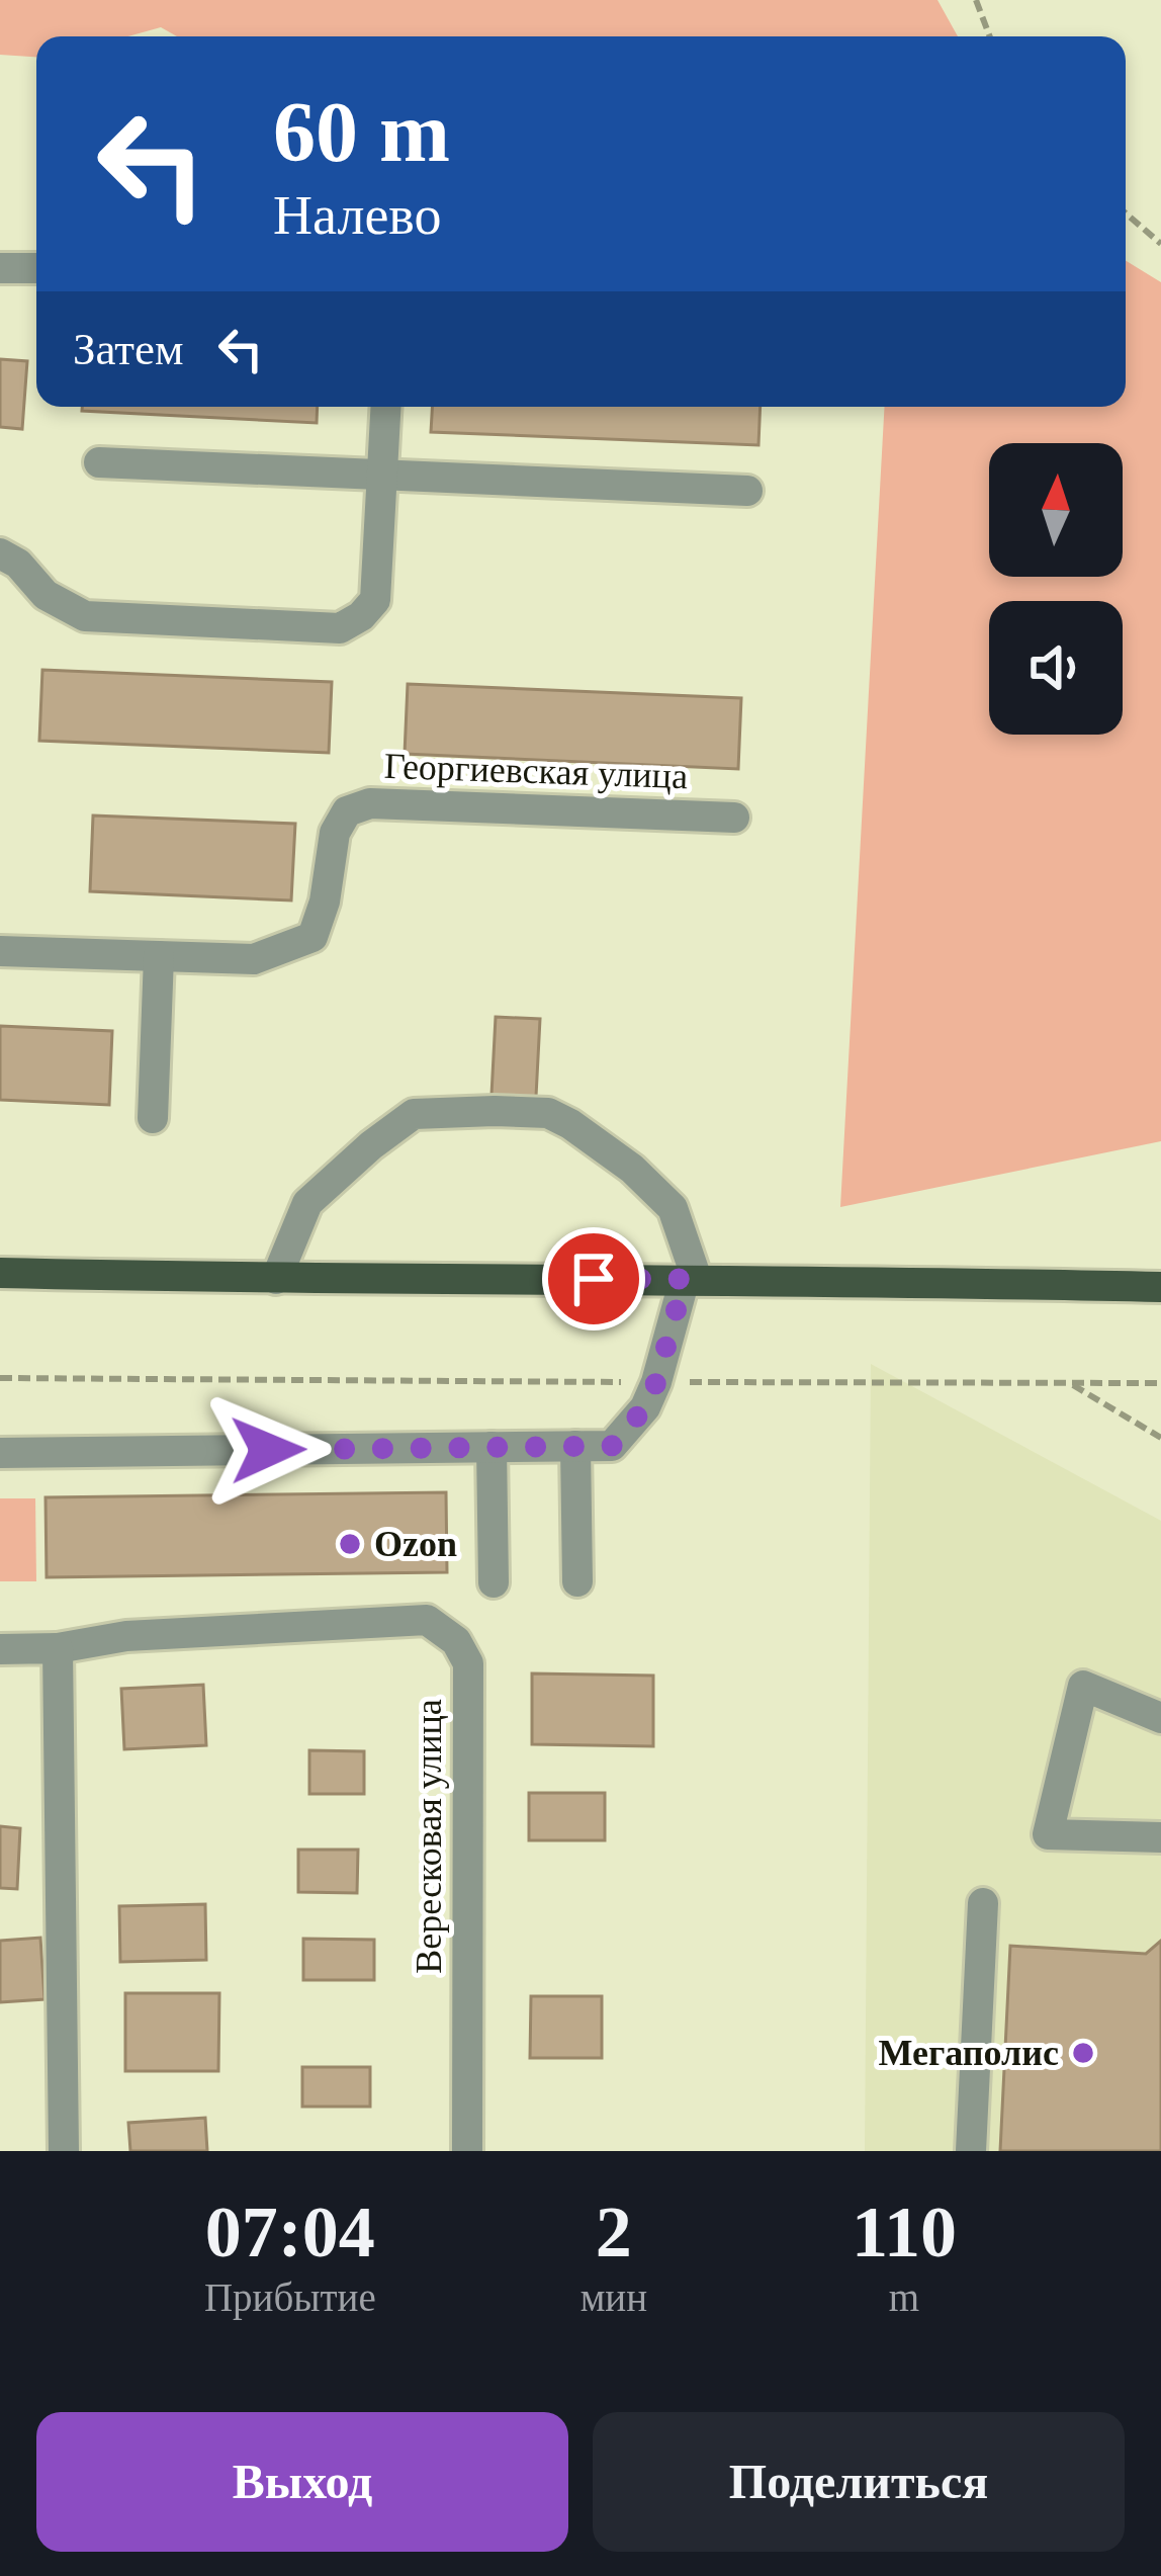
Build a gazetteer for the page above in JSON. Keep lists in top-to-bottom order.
{
  "streets": {
    "street": ["Георгиевская улица", "Вересковая улица"]
  },
  "places": ["Ozon", "Мегаполис"],
  "north": "top",
  "page": {
    "turn": ["60 m", "Налево"],
    "then": "Затем",
    "eta": [
      "07:04",
      "Прибытие",
      "2",
      "мин",
      "110",
      "m"
    ],
    "buttons": ["Выход", "Поделиться"]
  }
}
